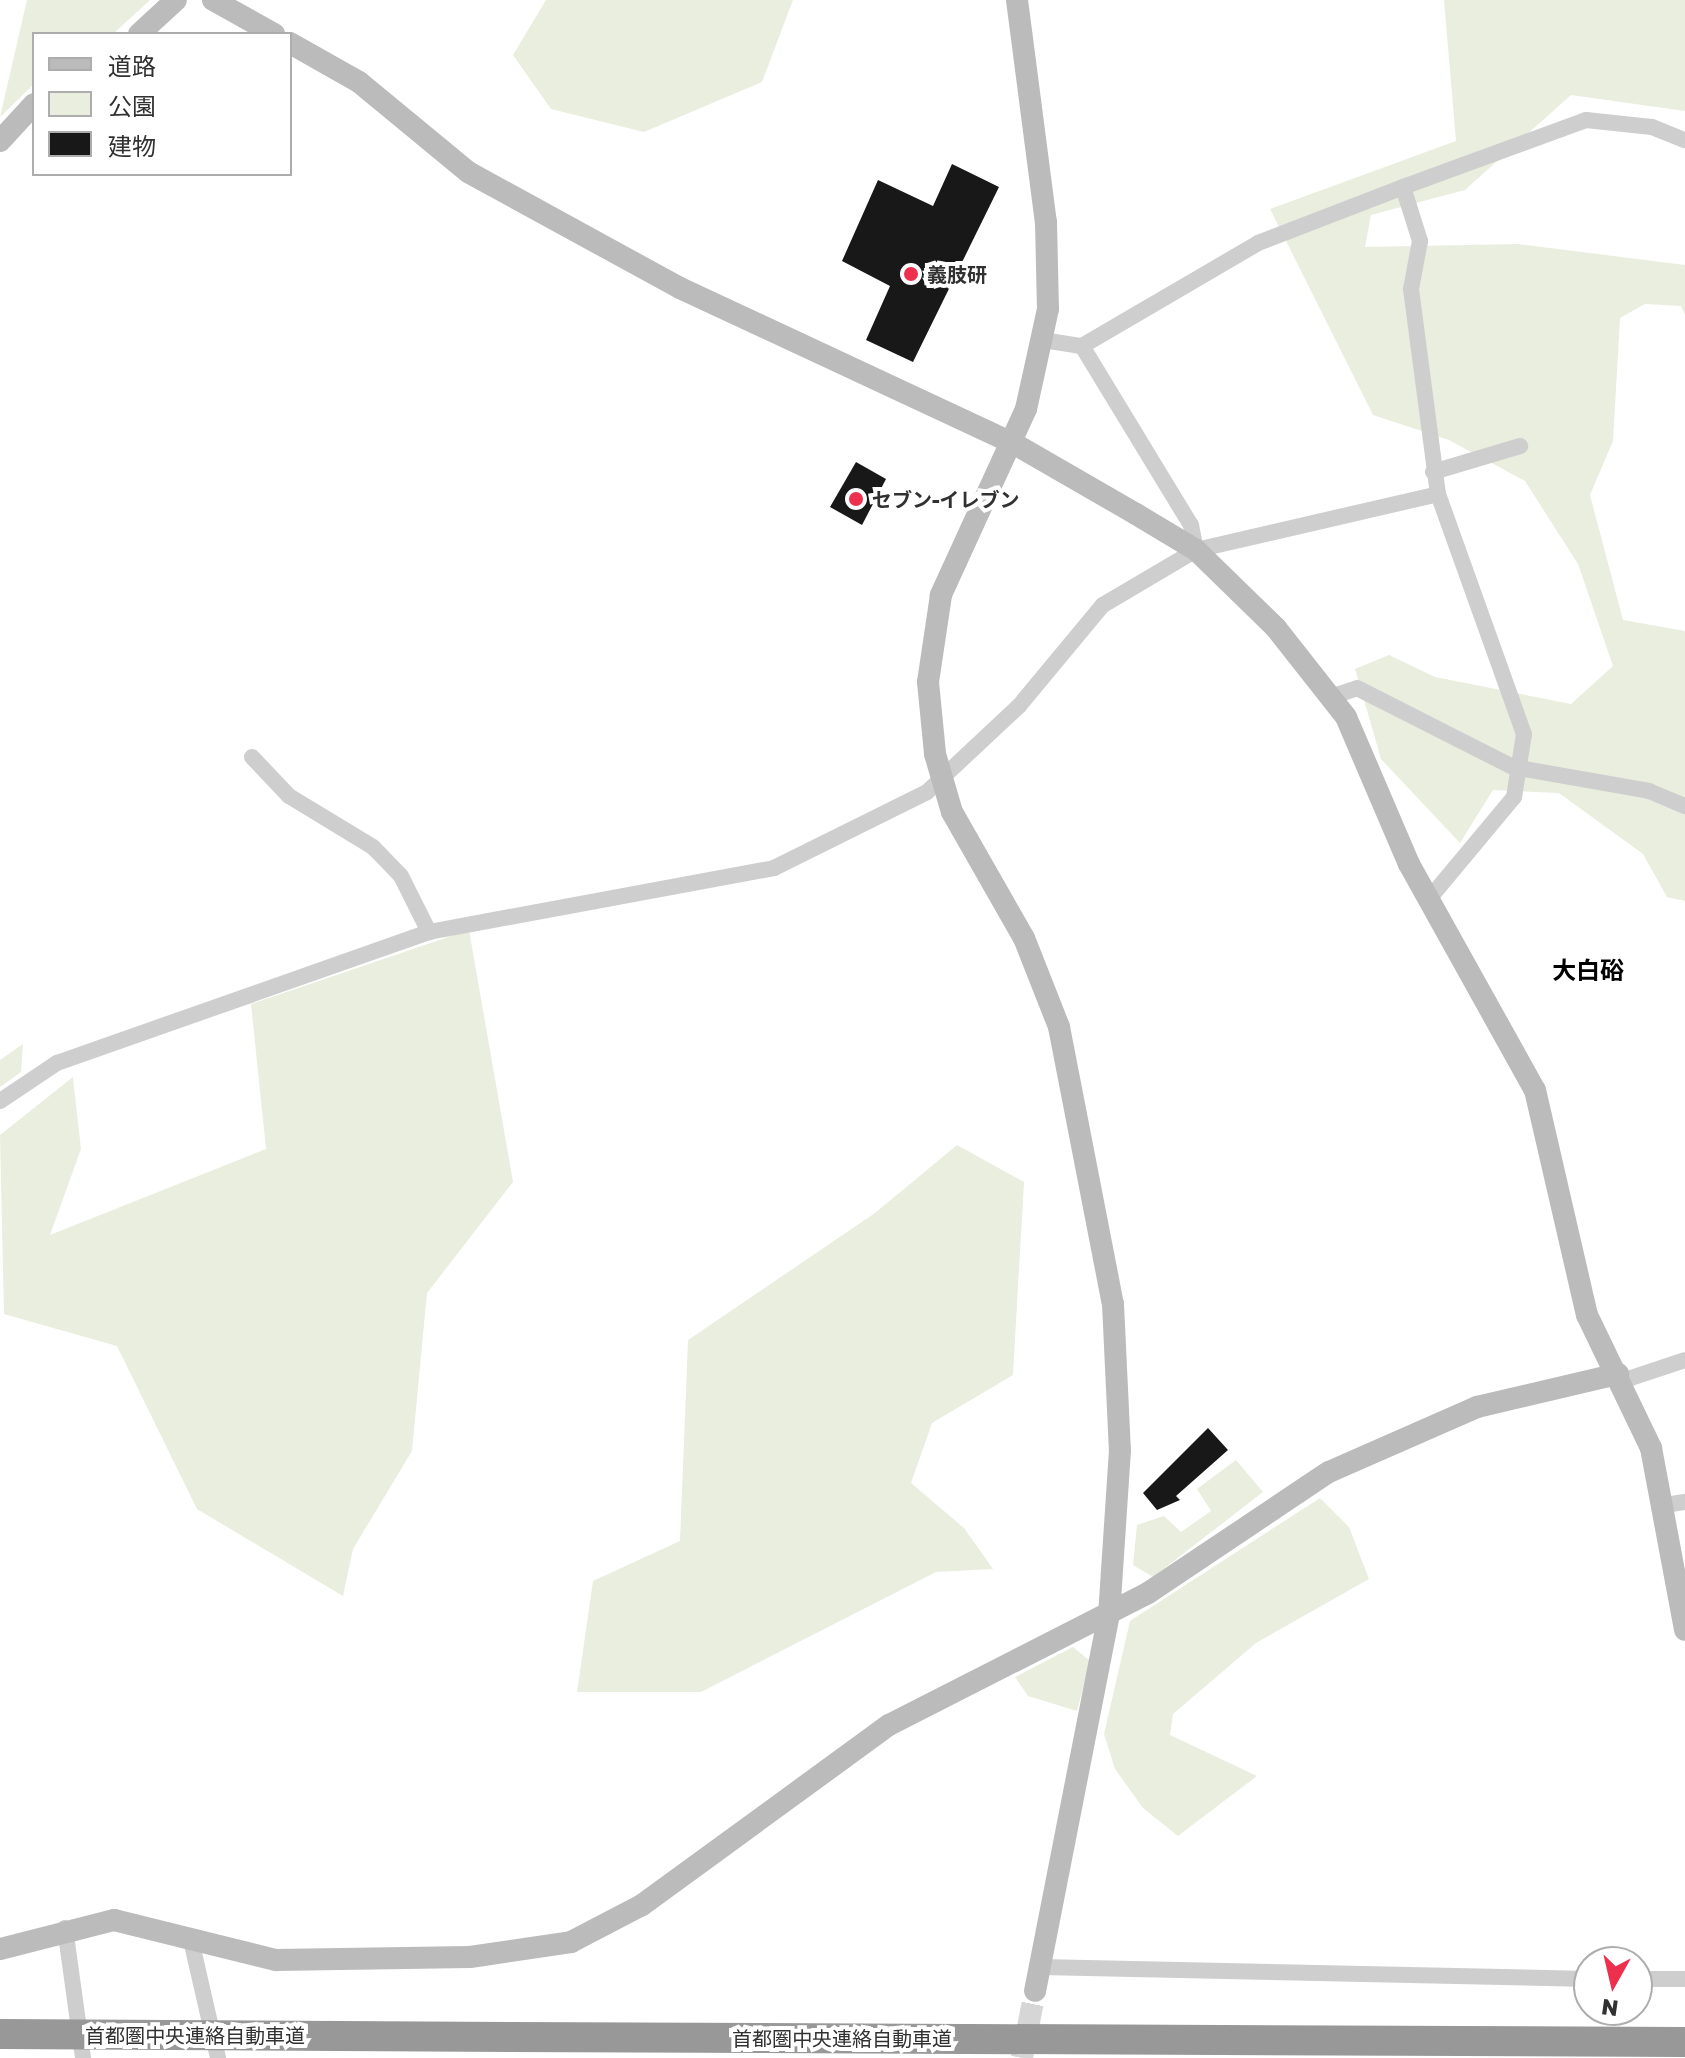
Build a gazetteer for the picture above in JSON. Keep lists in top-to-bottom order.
{
  "streets": {
    "highway": ["首都圏中央連絡自動車道"]
  },
  "districts": ["大白硲"],
  "places": ["義肢研", "セブン-イレブン"],
  "legend": ["道路", "公園", "建物"],
  "north": "bottom"
}
